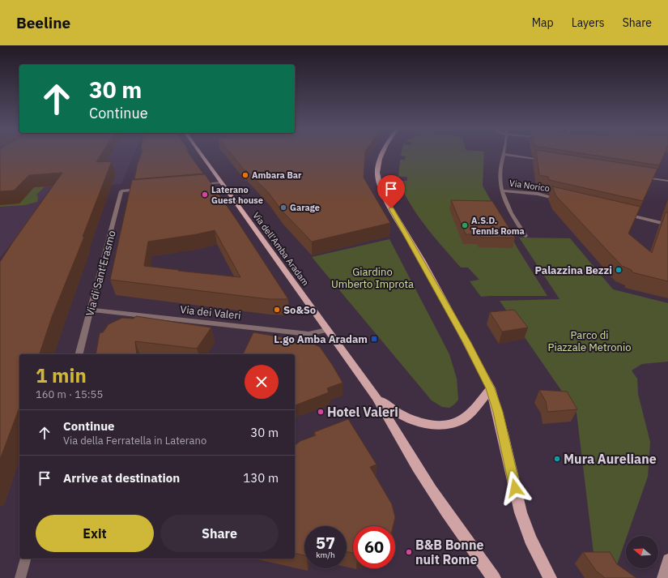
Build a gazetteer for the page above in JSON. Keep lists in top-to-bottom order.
{
  "streets": {
    "main road": ["Via dell'Amba Aradam"],
    "street": ["Via Norico", "Via di Sant'Erasmo", "Via dei Valeri"]
  },
  "crossings": [
    ["Via dell'Amba Aradam", "Via dei Valeri"],
    ["Via di Sant'Erasmo", "Via dei Valeri"]
  ],
  "parks": ["Giardino Umberto Improta", "Parco di Piazzale Metronio"],
  "places": {
    "other": [
      "Ambara Bar",
      "Laterano Guest house",
      "Garage",
      "A.S.D. Tennis Roma",
      "Palazzina Bezzi",
      "So&So",
      "Hotel Valeri",
      "Mura Aureliane",
      "B&B Bonne nuit Rome"
    ],
    "transit": ["L.go Amba Aradam"]
  },
  "north": "left",
  "page": {
    "header": "Beeline",
    "nav": ["Map", "Layers", "Share"],
    "turn": ["30 m", "Continue"],
    "heading": ["1 min", "160 m · 15:55"],
    "list": [
      {
        "name": "Continue",
        "note": "Via della Ferratella in Laterano",
        "value": "30 m"
      },
      {
        "name": "Arrive at destination",
        "value": "130 m"
      }
    ],
    "buttons": ["Exit", "Share"],
    "speed": "57 km/h",
    "limit": "60"
  }
}
